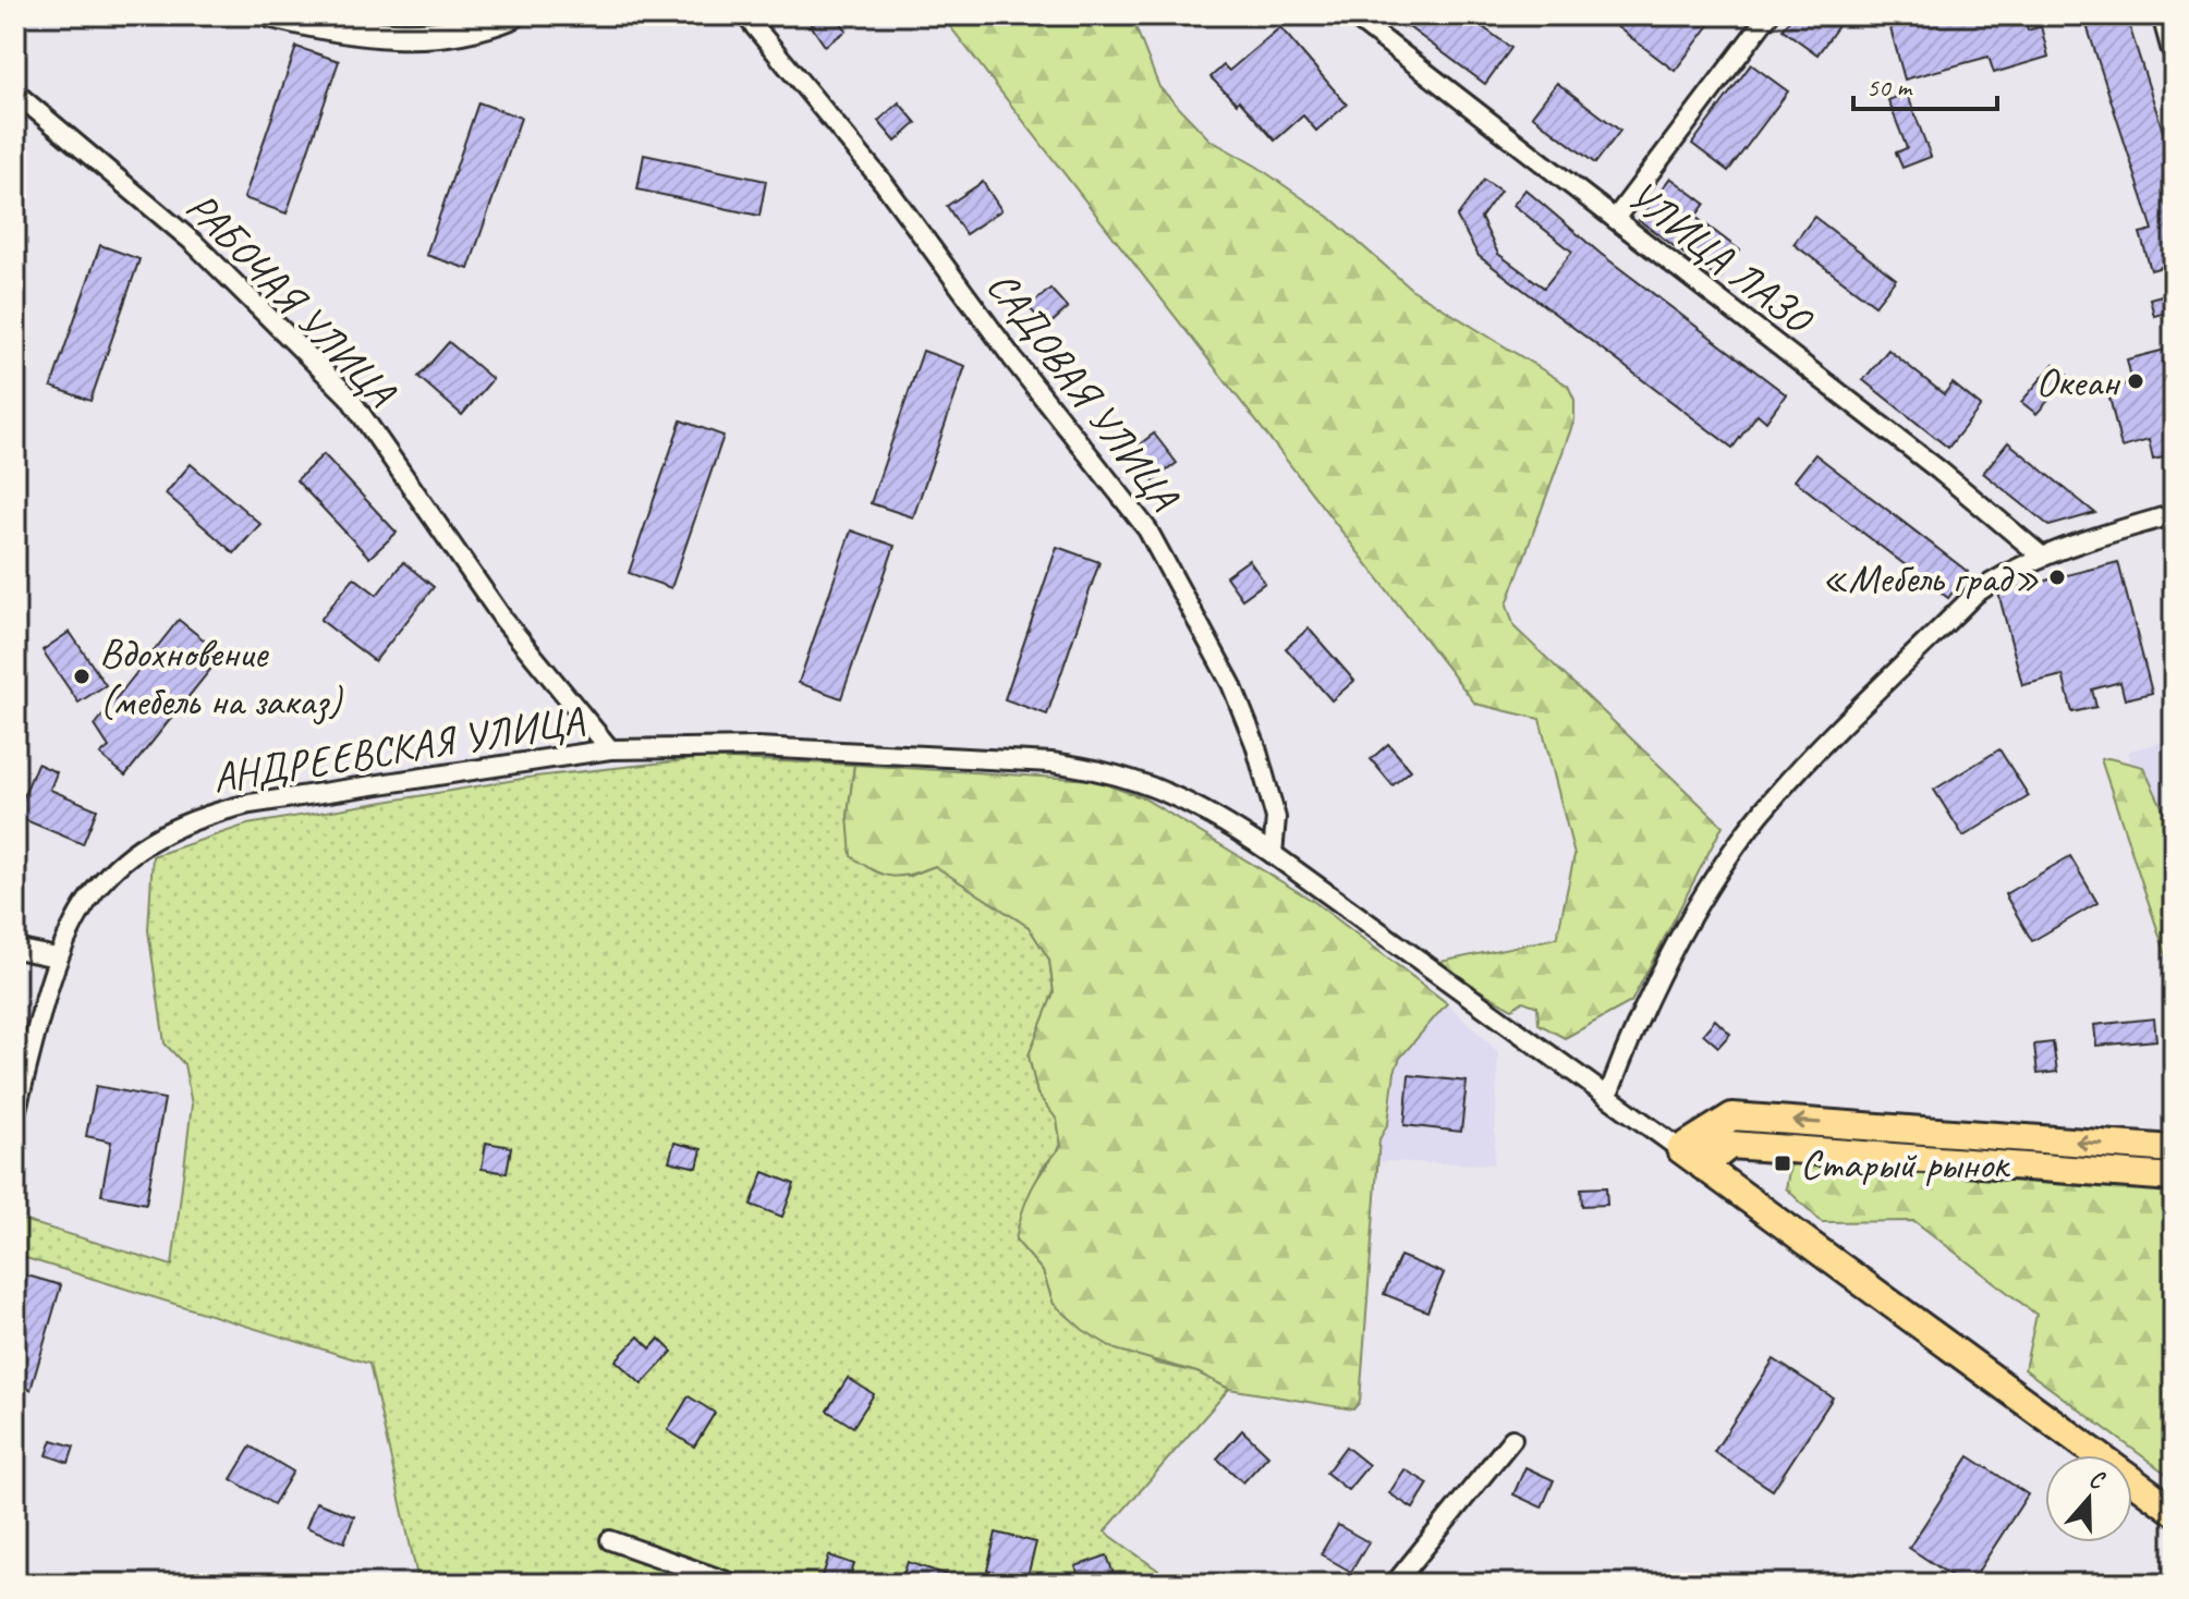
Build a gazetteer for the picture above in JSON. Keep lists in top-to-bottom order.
{
  "streets": {
    "street": [
      "УЛИЦА ЛАЗО",
      "РАБОЧАЯ УЛИЦА",
      "САДОВАЯ УЛИЦА",
      "АНДРЕЕВСКАЯ УЛИЦА"
    ]
  },
  "crossings": [
    ["РАБОЧАЯ УЛИЦА", "АНДРЕЕВСКАЯ УЛИЦА"],
    ["САДОВАЯ УЛИЦА", "АНДРЕЕВСКАЯ УЛИЦА"]
  ],
  "places": {
    "other": ["Океан", "«Мебель град»", "Вдохновение (мебель на заказ)"],
    "transit": ["Старый рынок"]
  },
  "scale_bar": "50 m",
  "north": "top"
}
